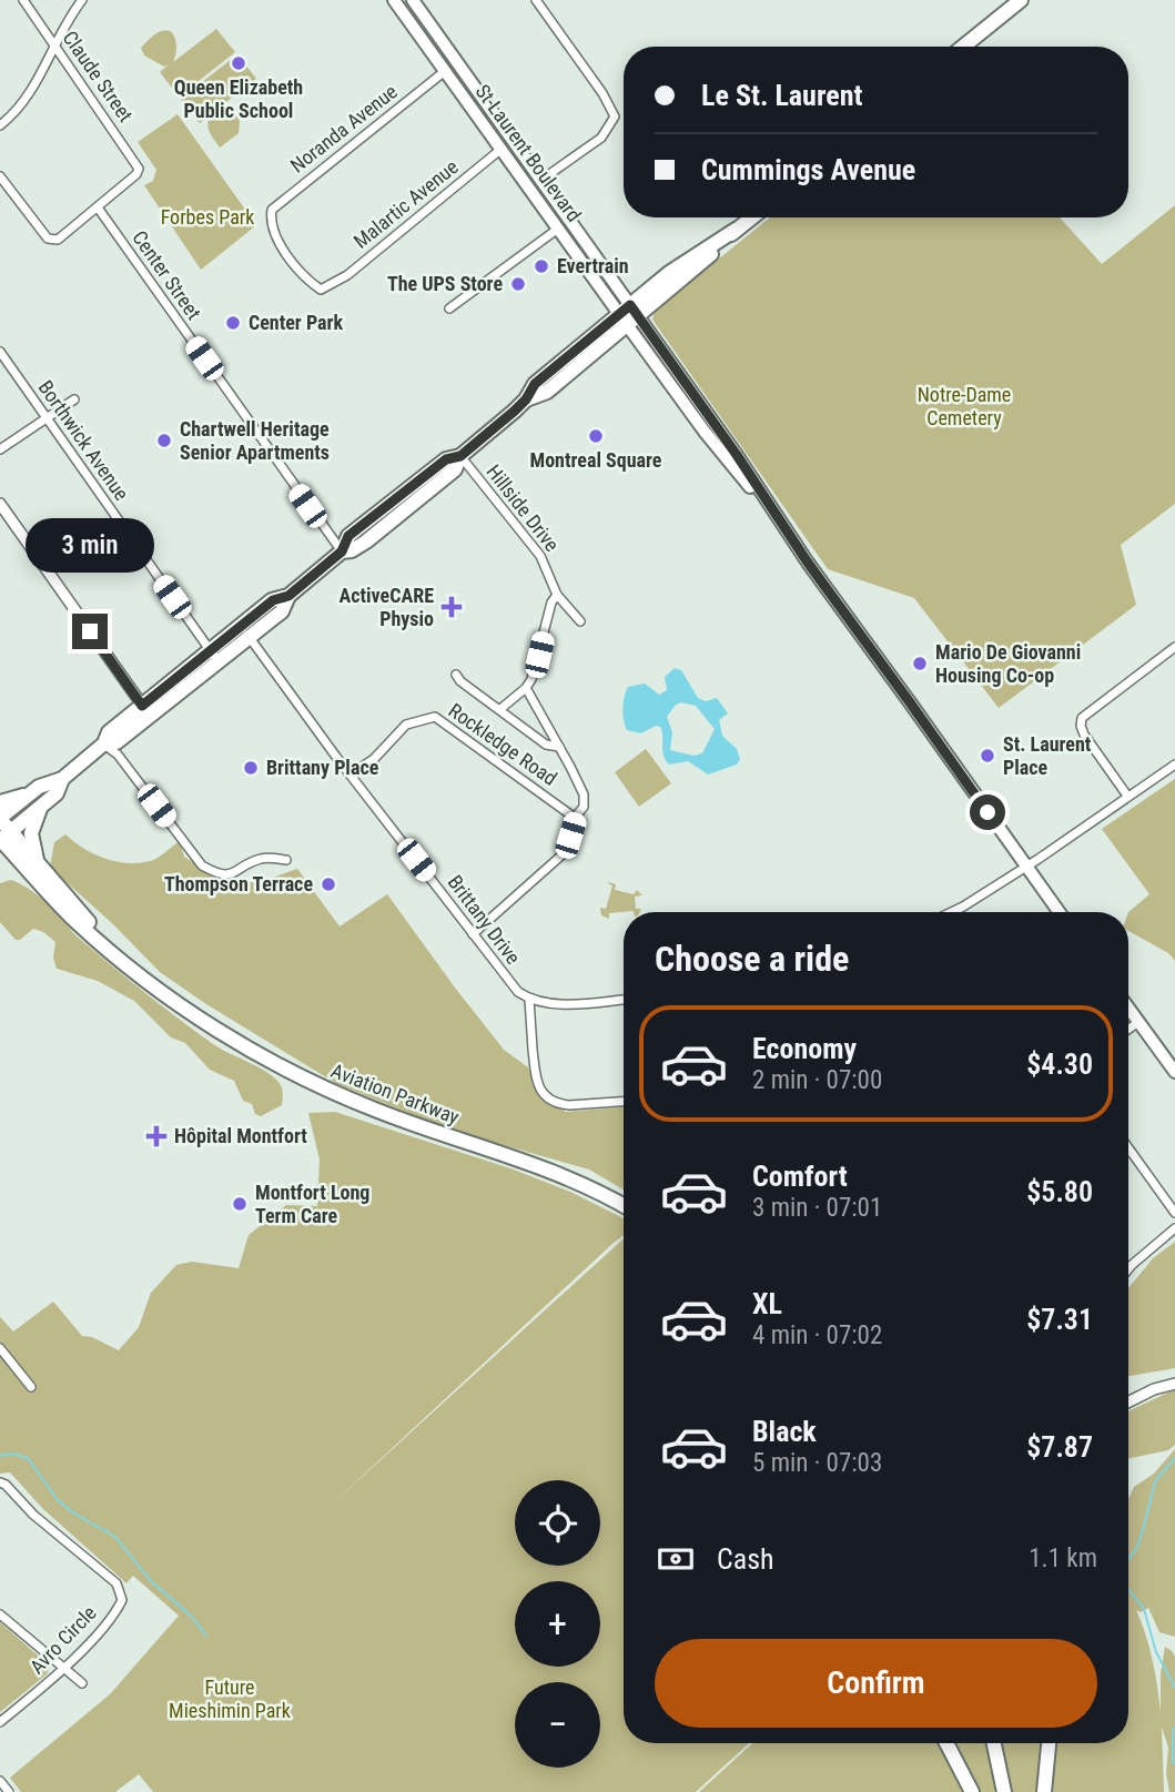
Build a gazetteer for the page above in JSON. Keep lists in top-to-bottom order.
{
  "streets": {
    "main road": ["St-Laurent Boulevard", "Aviation Parkway"],
    "street": [
      "Claude Street",
      "Noranda Avenue",
      "Malartic Avenue",
      "Center Street",
      "Borthwick Avenue",
      "Hillside Drive",
      "Rockledge Road",
      "Brittany Drive",
      "Avro Circle"
    ]
  },
  "crossings": [
    ["Claude Street", "Center Street"],
    ["Noranda Avenue", "St-Laurent Boulevard"],
    ["Noranda Avenue", "Malartic Avenue"],
    ["St-Laurent Boulevard", "Malartic Avenue"],
    ["Rockledge Road", "Brittany Drive"]
  ],
  "parks": ["Forbes Park", "Notre-Dame Cemetery", "Future Mieshimin Park"],
  "places": {
    "other": [
      "Queen Elizabeth Public School",
      "Evertrain",
      "The UPS Store",
      "Center Park",
      "Montreal Square",
      "Chartwell Heritage Senior Apartments",
      "Mario De Giovanni Housing Co-op",
      "St. Laurent Place",
      "Brittany Place",
      "Thompson Terrace",
      "Montfort Long Term Care"
    ],
    "health": ["ActiveCARE Physio", "Hôpital Montfort"]
  },
  "page": {
    "banner": ["Le St. Laurent", "Cummings Avenue"],
    "bubble": "3 min",
    "heading": "Choose a ride",
    "list": [
      {
        "name": "Economy",
        "note": "2 min · 07:00",
        "value": "$4.30"
      },
      {
        "name": "Comfort",
        "note": "3 min · 07:01",
        "value": "$5.80"
      },
      {
        "name": "XL",
        "note": "4 min · 07:02",
        "value": "$7.31"
      },
      {
        "name": "Black",
        "note": "5 min · 07:03",
        "value": "$7.87"
      }
    ],
    "map_buttons": ["+", "−"],
    "pay": ["Cash", "1.1 km"],
    "buttons": "Confirm"
  }
}
